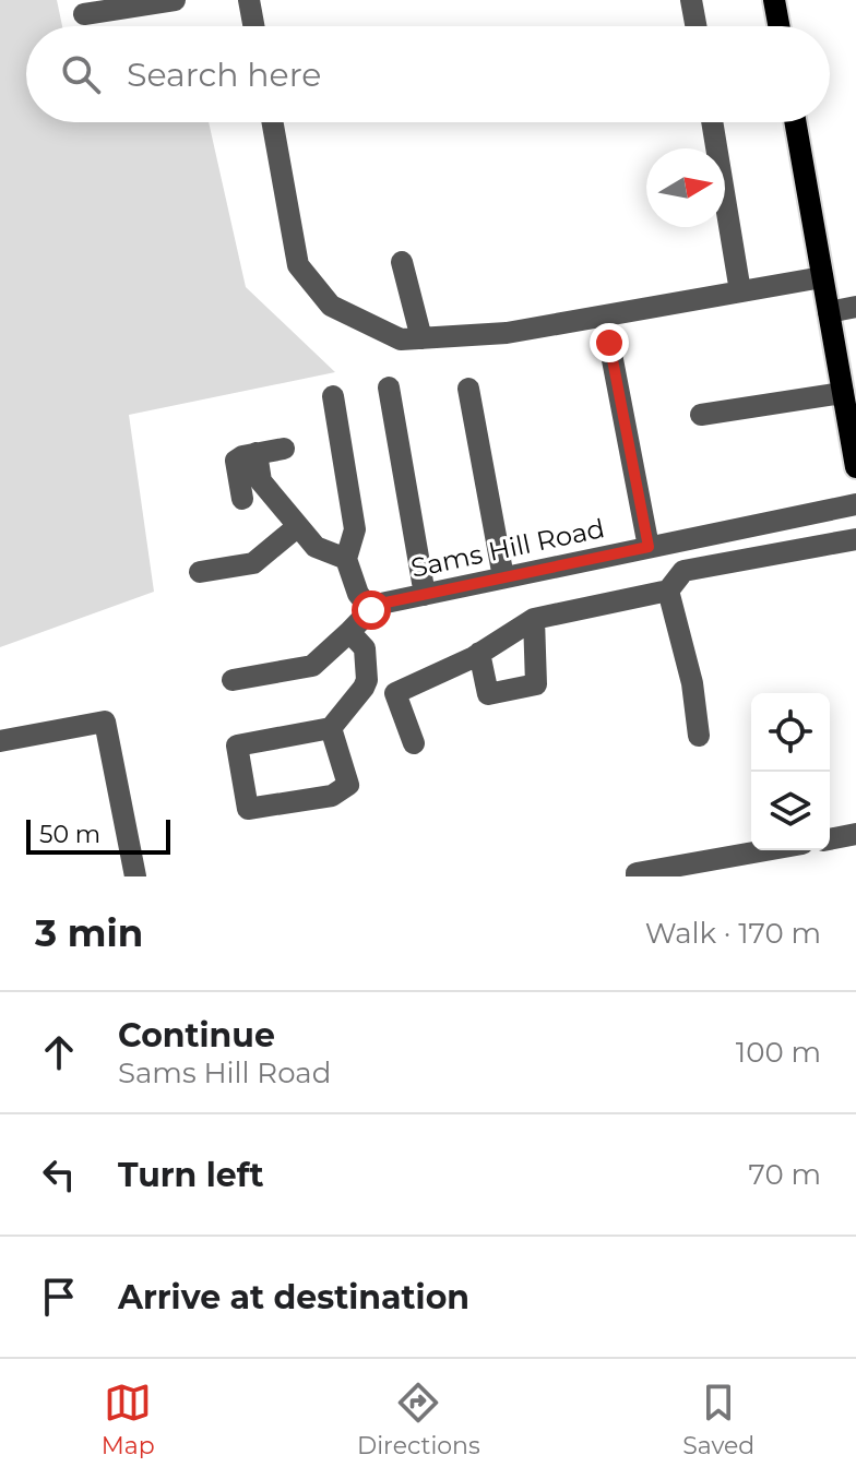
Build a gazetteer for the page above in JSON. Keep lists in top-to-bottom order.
{
  "streets": {
    "street": ["Sams Hill Road"]
  },
  "scale_bar": "50 m",
  "north": "right",
  "page": {
    "search": "Search here",
    "scale": "50 m",
    "heading": ["3 min", "Walk · 170 m"],
    "list": [
      ["Continue", "Sams Hill Road", "100 m"],
      ["Turn left", "70 m"],
      "Arrive at destination"
    ],
    "nav": ["Map", "Directions", "Saved"]
  }
}
